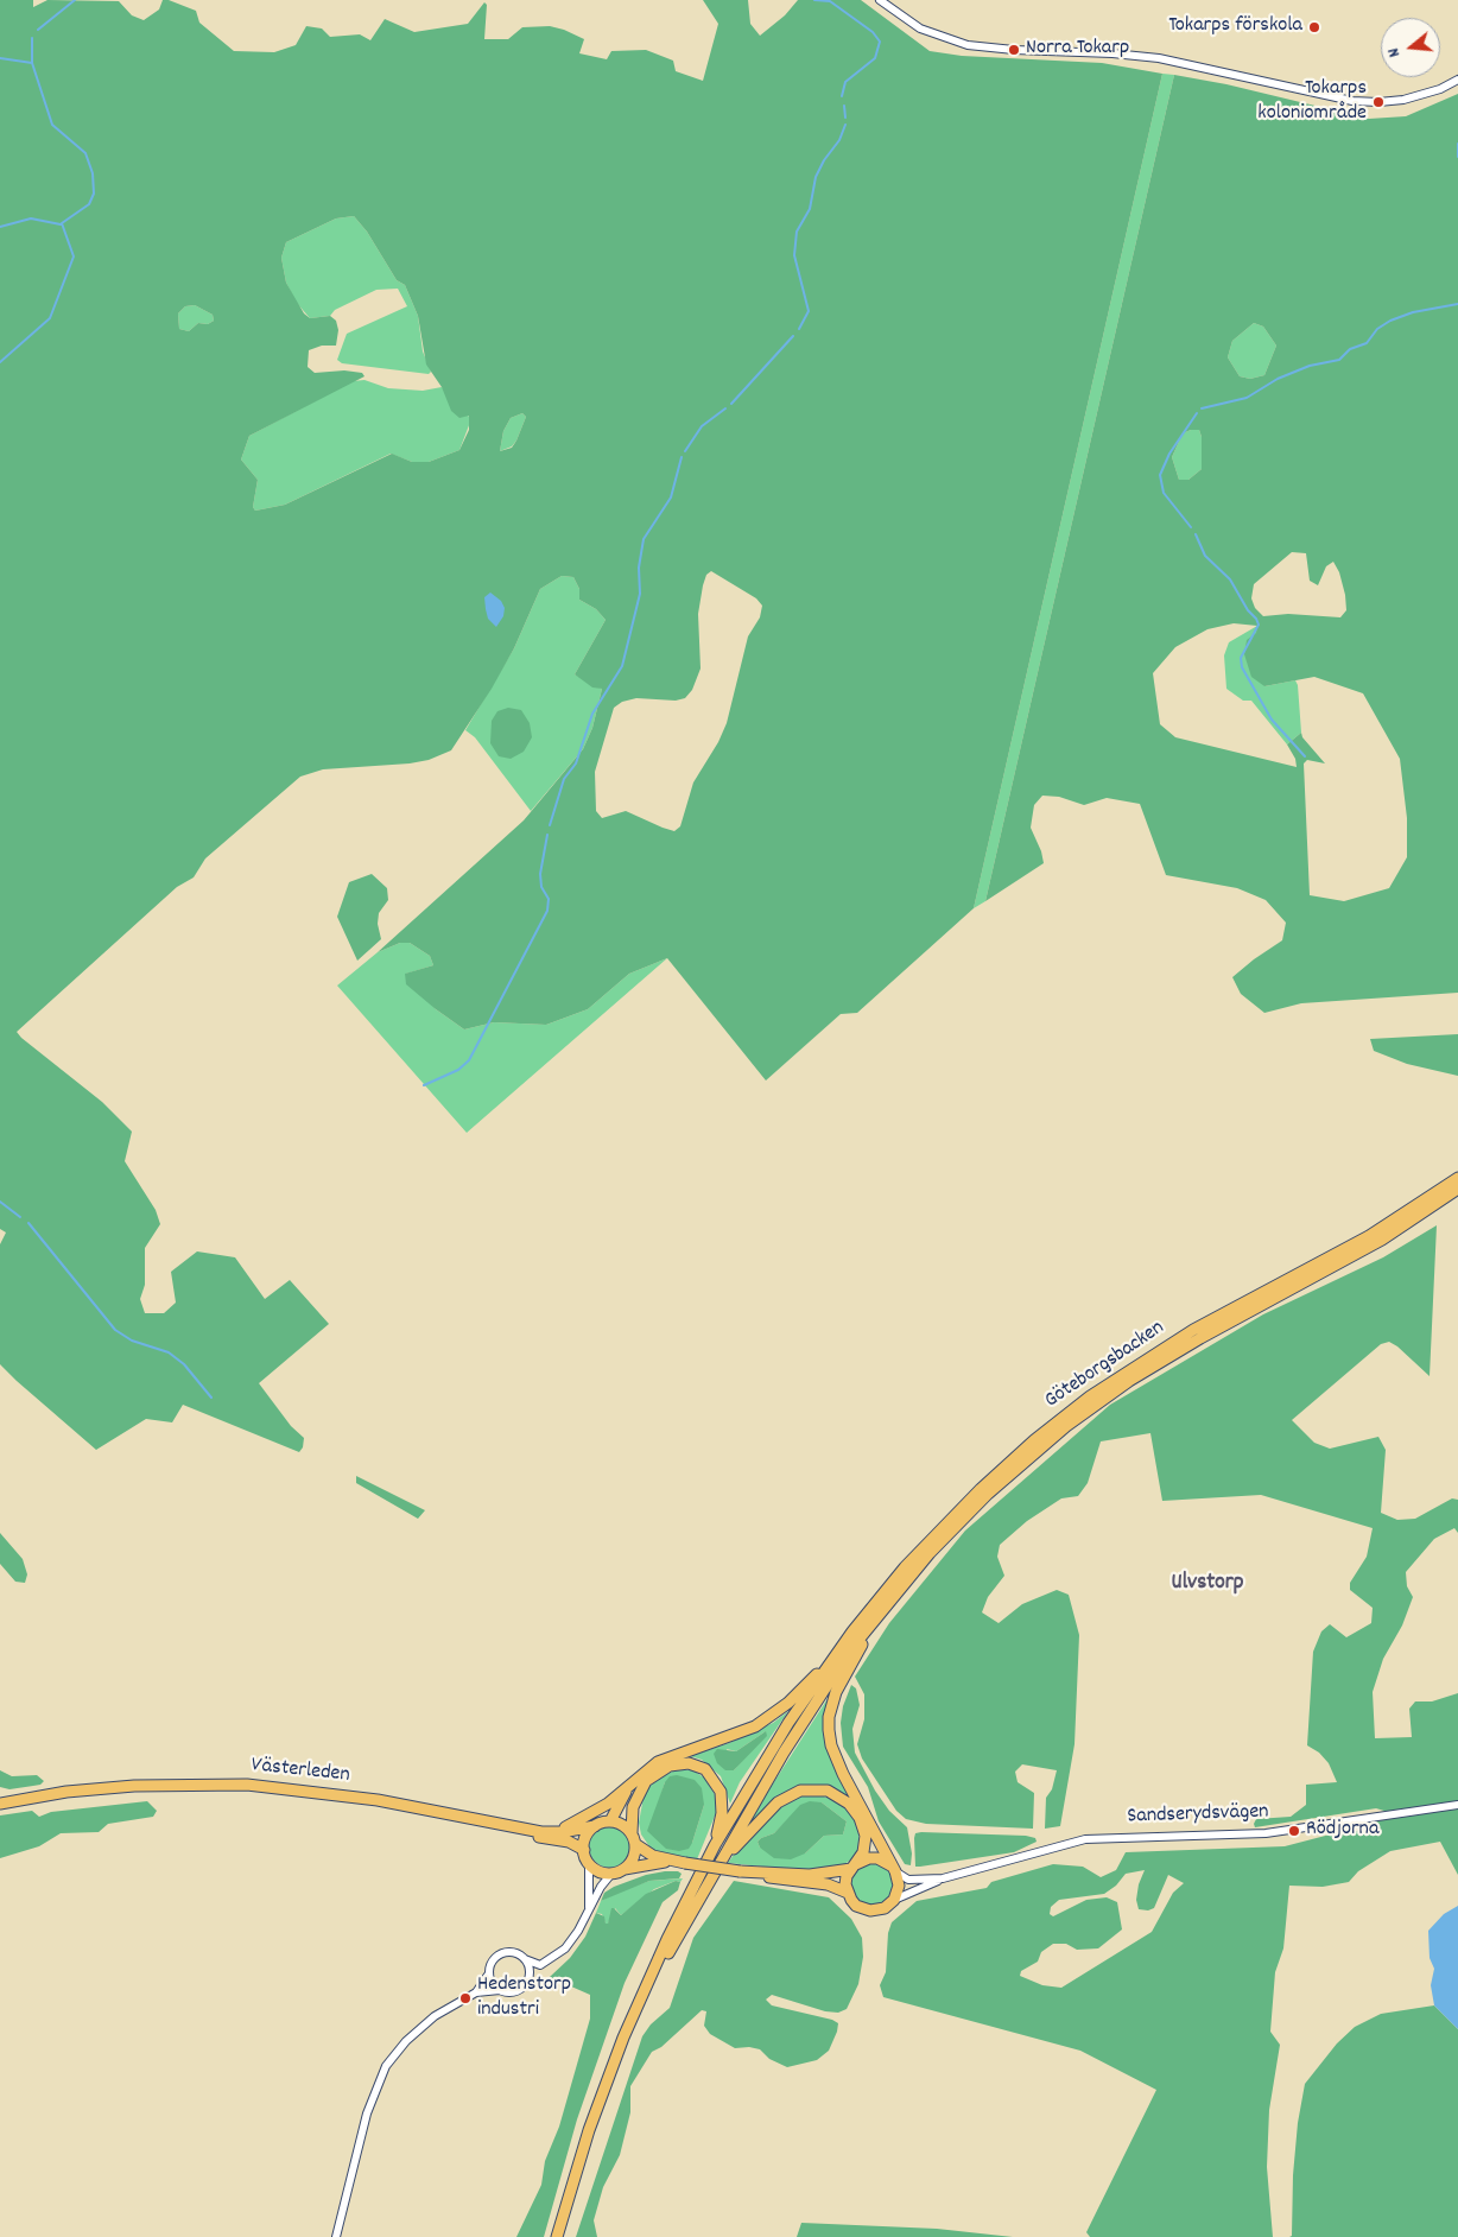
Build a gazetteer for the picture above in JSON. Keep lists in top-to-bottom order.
{
  "streets": {
    "highway": ["Göteborgsbacken", "Västerleden"],
    "street": ["Sandserydsvägen"]
  },
  "districts": ["Ulvstorp"],
  "places": [
    "Tokarps förskola",
    "Norra Tokarp",
    "Tokarps koloniområde",
    "Rödjorna",
    "Hedenstorp industri"
  ],
  "north": "left"
}
